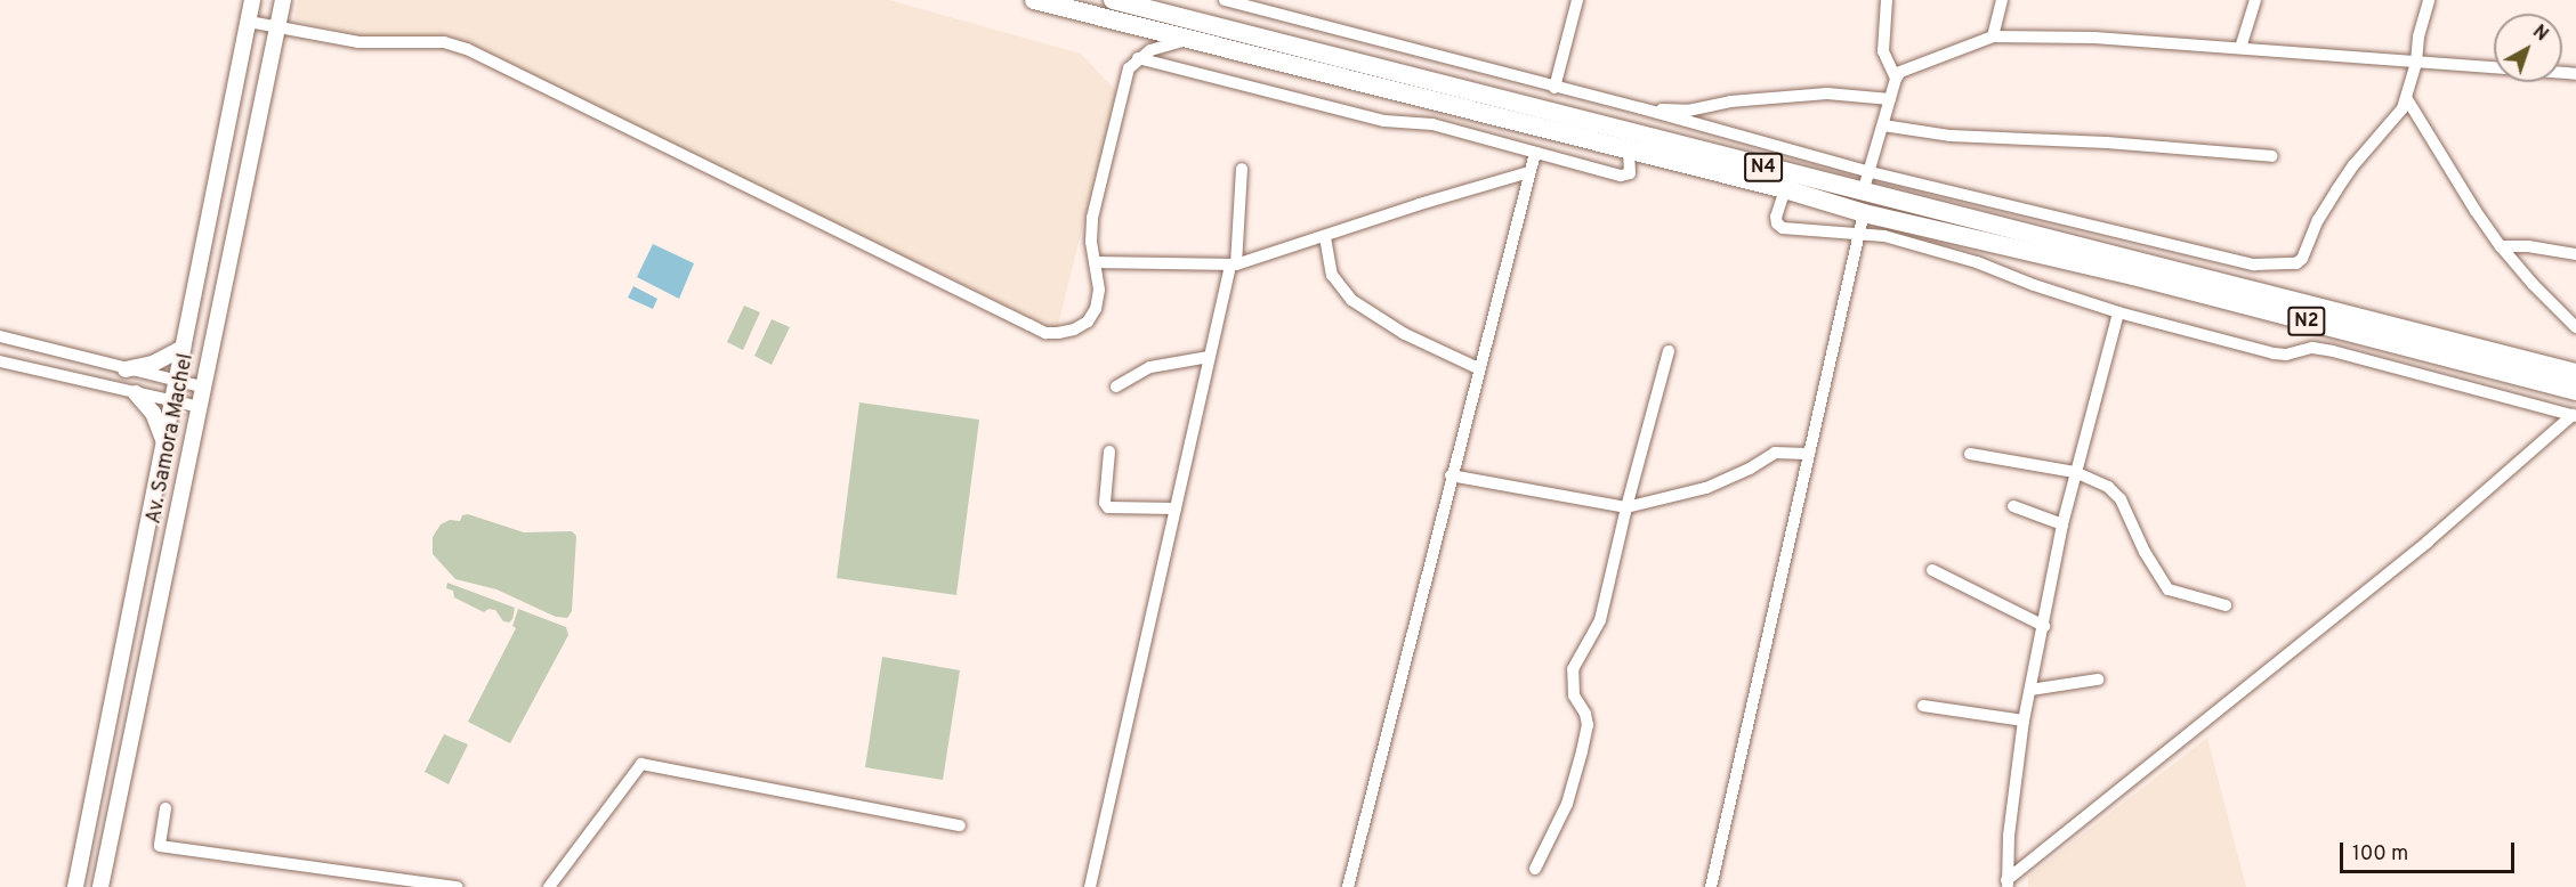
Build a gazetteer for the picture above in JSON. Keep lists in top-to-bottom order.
{
  "streets": {
    "highway": ["N4", "N2"],
    "main road": ["Av. Samora Machel"]
  },
  "crossings": [
    ["N4", "N2"]
  ],
  "scale_bar": "100 m",
  "north": "top right"
}
